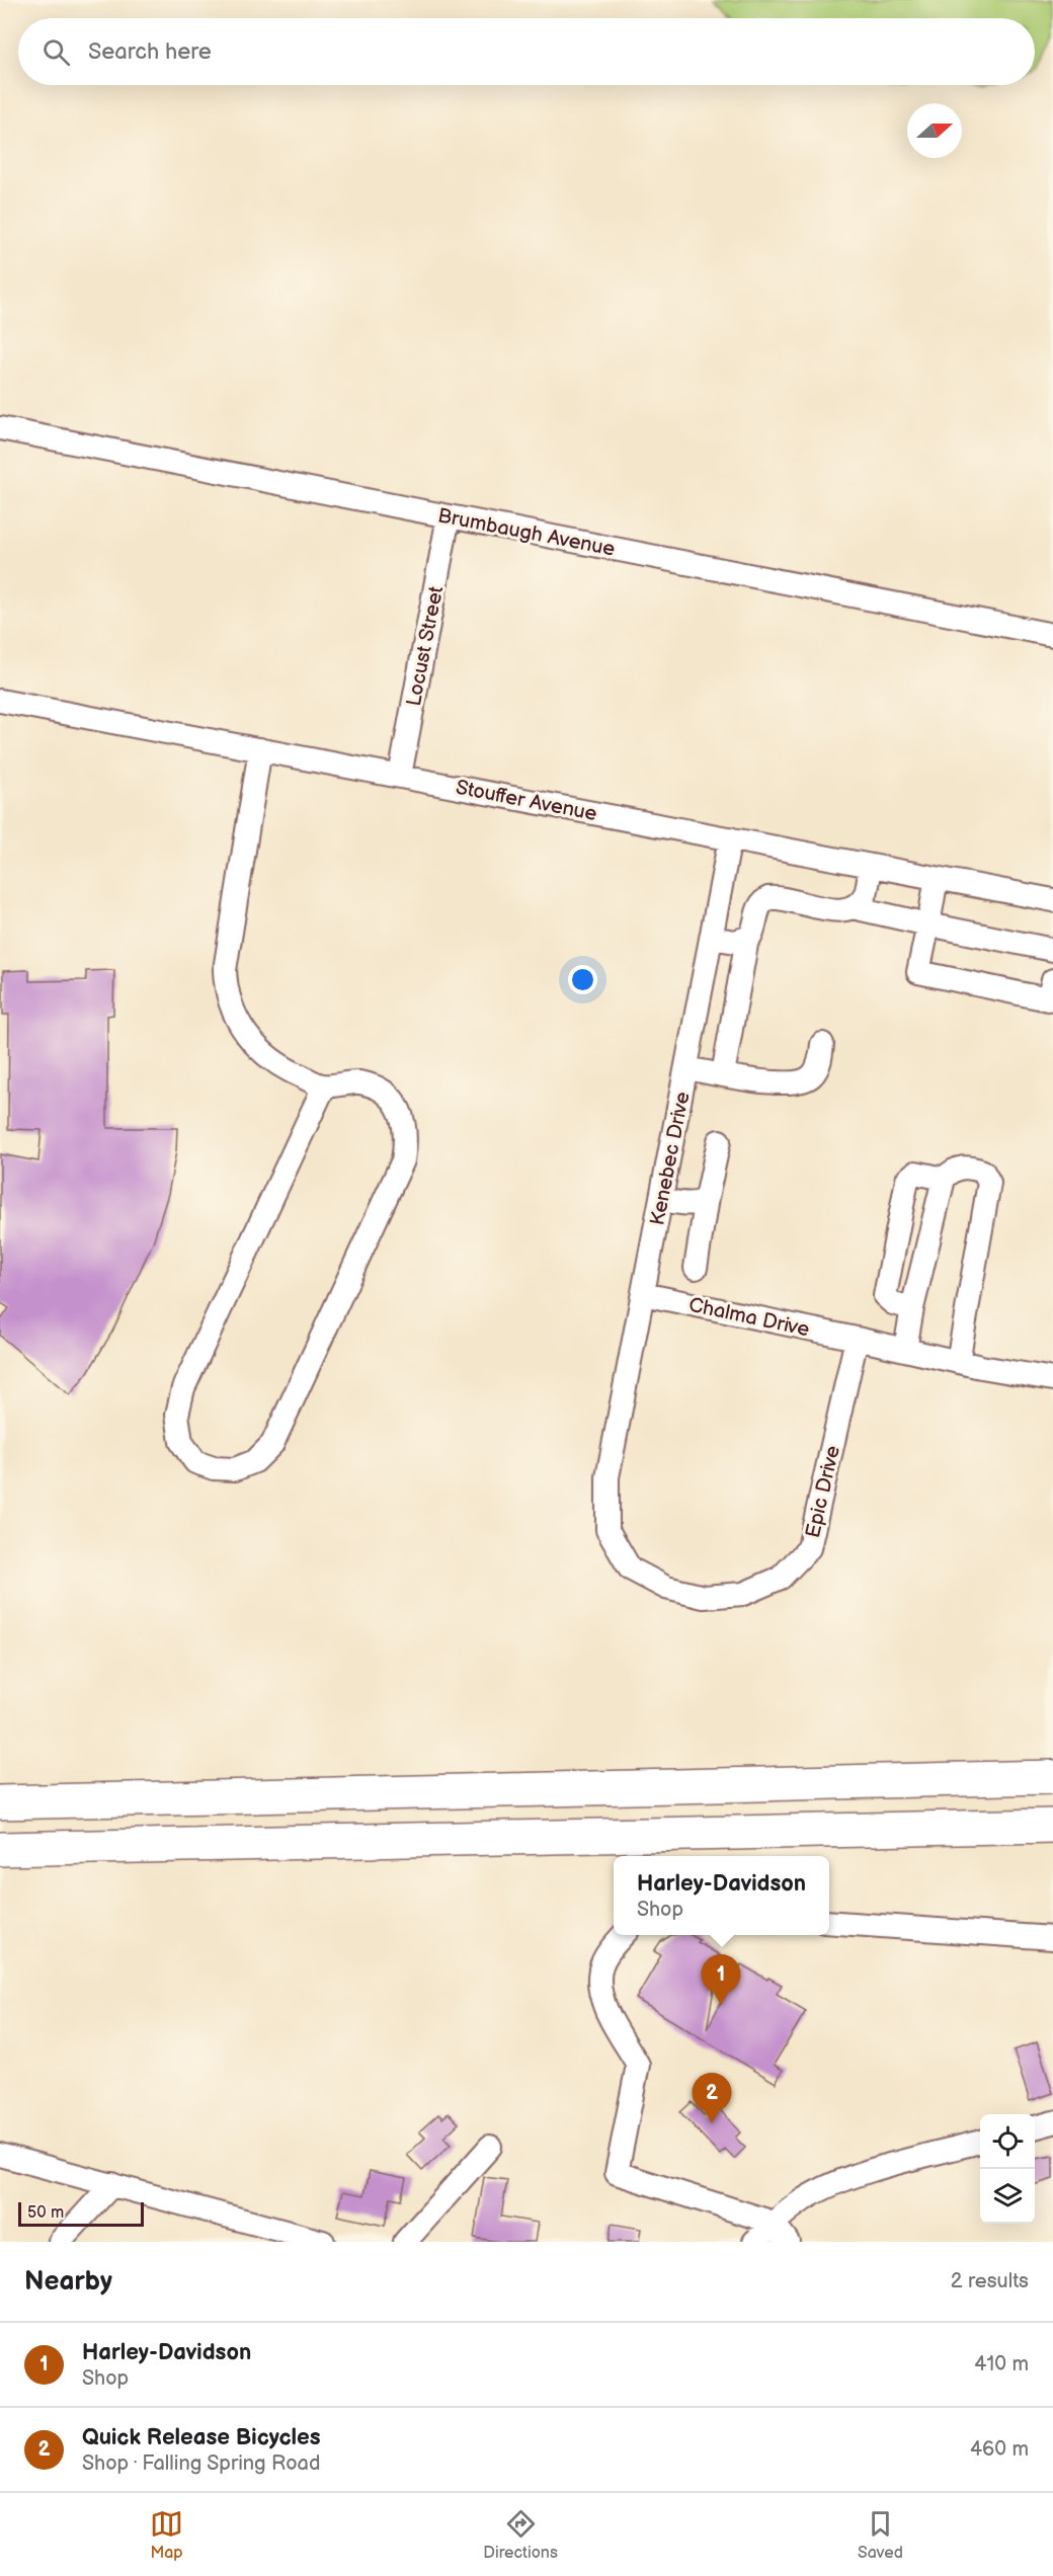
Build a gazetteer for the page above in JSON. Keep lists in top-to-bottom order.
{
  "streets": {
    "street": [
      "Brumbaugh Avenue",
      "Locust Street",
      "Stouffer Avenue",
      "Kenebec Drive",
      "Chalma Drive",
      "Epic Drive"
    ]
  },
  "crossings": [
    ["Brumbaugh Avenue", "Locust Street"],
    ["Locust Street", "Stouffer Avenue"],
    ["Stouffer Avenue", "Kenebec Drive"],
    ["Kenebec Drive", "Chalma Drive"],
    ["Kenebec Drive", "Epic Drive"],
    ["Chalma Drive", "Epic Drive"]
  ],
  "scale_bar": "50 m",
  "north": "right",
  "page": {
    "search": "Search here",
    "popup": ["Harley-Davidson", "Shop"],
    "pins": ["1", "2"],
    "scale": "50 m",
    "heading": ["Nearby", "2 results"],
    "list": [
      {
        "mark": "1",
        "name": "Harley-Davidson",
        "note": "Shop",
        "value": "410 m"
      },
      {
        "mark": "2",
        "name": "Quick Release Bicycles",
        "note": "Shop · Falling Spring Road",
        "value": "460 m"
      }
    ],
    "nav": ["Map", "Directions", "Saved"]
  }
}
